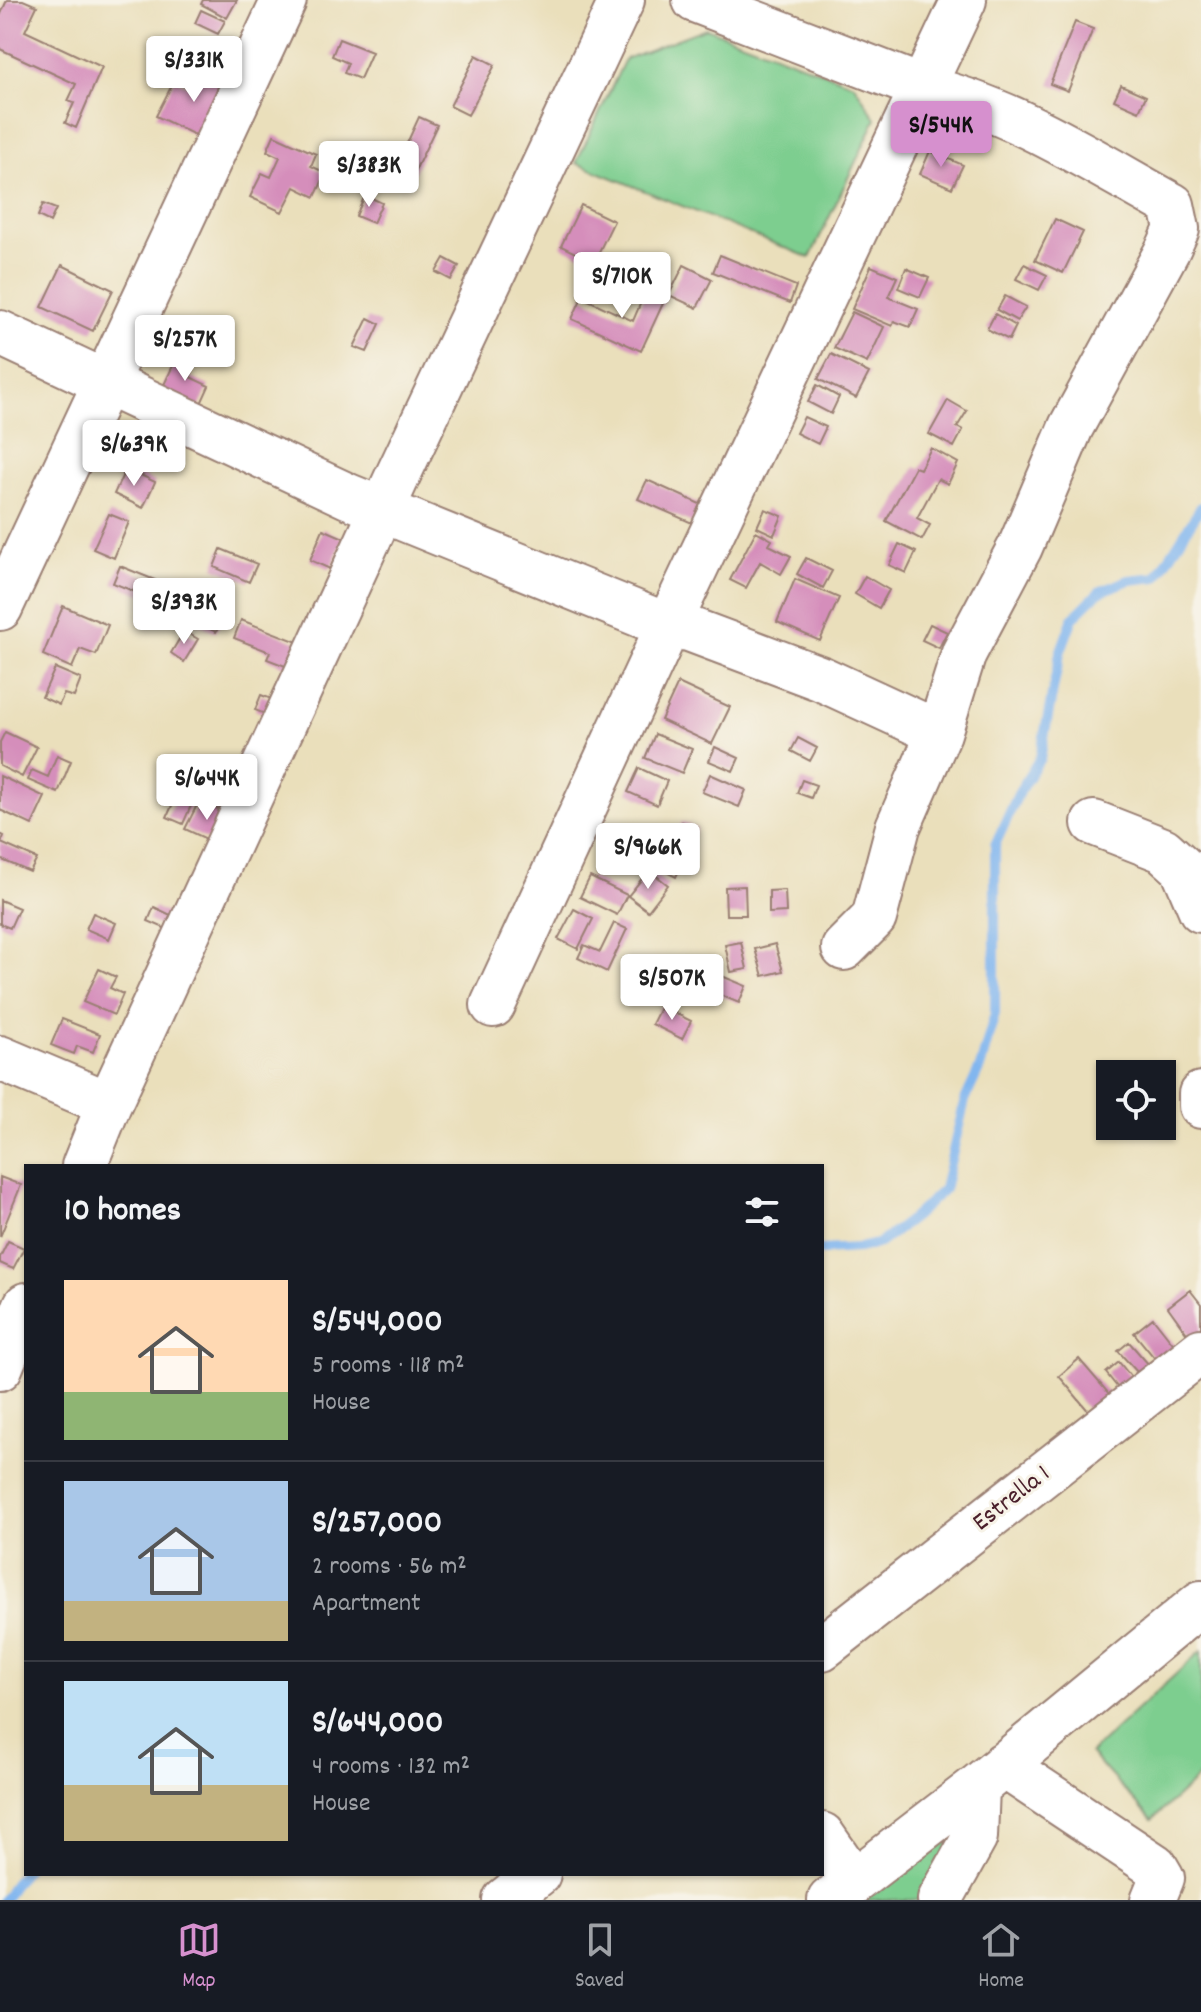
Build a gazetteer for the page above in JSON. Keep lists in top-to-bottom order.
{
  "streets": {
    "street": ["Estrella 1"]
  },
  "page": {
    "price": [
      "S/331K",
      "S/544K",
      "S/383K",
      "S/710K",
      "S/257K",
      "S/639K",
      "S/393K",
      "S/644K",
      "S/966K",
      "S/507K"
    ],
    "heading": "10 homes",
    "list": [
      {
        "name": "S/544,000",
        "note": "5 rooms · 118 m² · House"
      },
      {
        "name": "S/257,000",
        "note": "2 rooms · 56 m² · Apartment"
      },
      {
        "name": "S/644,000",
        "note": "4 rooms · 132 m² · House"
      }
    ],
    "tabs": ["Map", "Saved", "Home"]
  }
}
